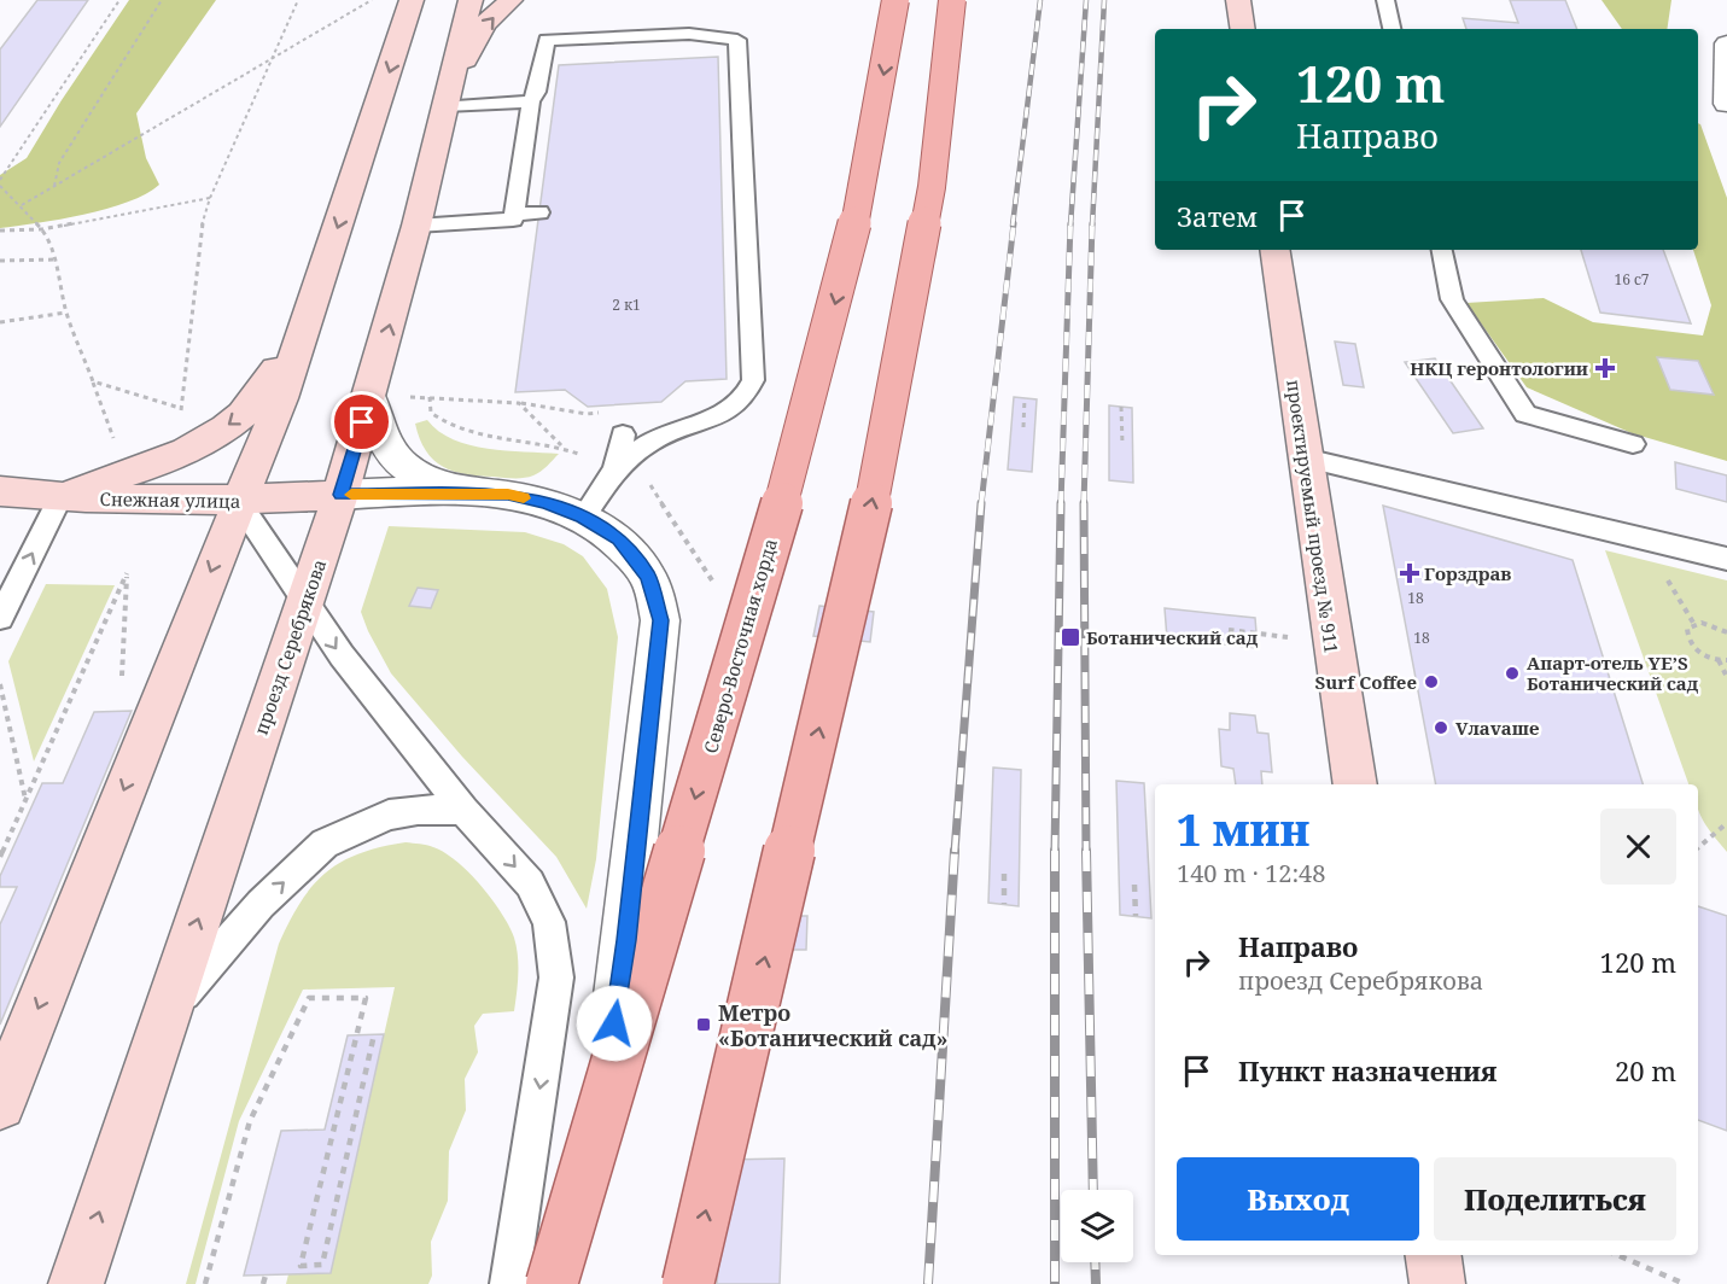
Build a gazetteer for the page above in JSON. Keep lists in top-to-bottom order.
{
  "streets": {
    "main road": [
      "Снежная улица",
      "проектируемый проезд № 911",
      "Северо-Восточная хорда",
      "проезд Серебрякова"
    ]
  },
  "crossings": [
    ["Снежная улица", "проезд Серебрякова"]
  ],
  "places": {
    "health": ["НКЦ геронтологии", "Горздрав"],
    "transit": ["Ботанический сад", "Метро «Ботанический сад»"],
    "other": ["Апарт-отель YE’S Ботанический сад", "Surf Coffee", "Vлаvаше"]
  },
  "house_numbers": [
    "16 с7",
    "2 к1",
    "18",
    "18"
  ],
  "page": {
    "turn": ["120 m", "Направо"],
    "then": "Затем",
    "heading": ["1 мин", "140 m · 12:48"],
    "list": [
      {
        "name": "Направо",
        "note": "проезд Серебрякова",
        "value": "120 m"
      },
      {
        "name": "Пункт назначения",
        "value": "20 m"
      }
    ],
    "buttons": ["Выход", "Поделиться"]
  }
}
